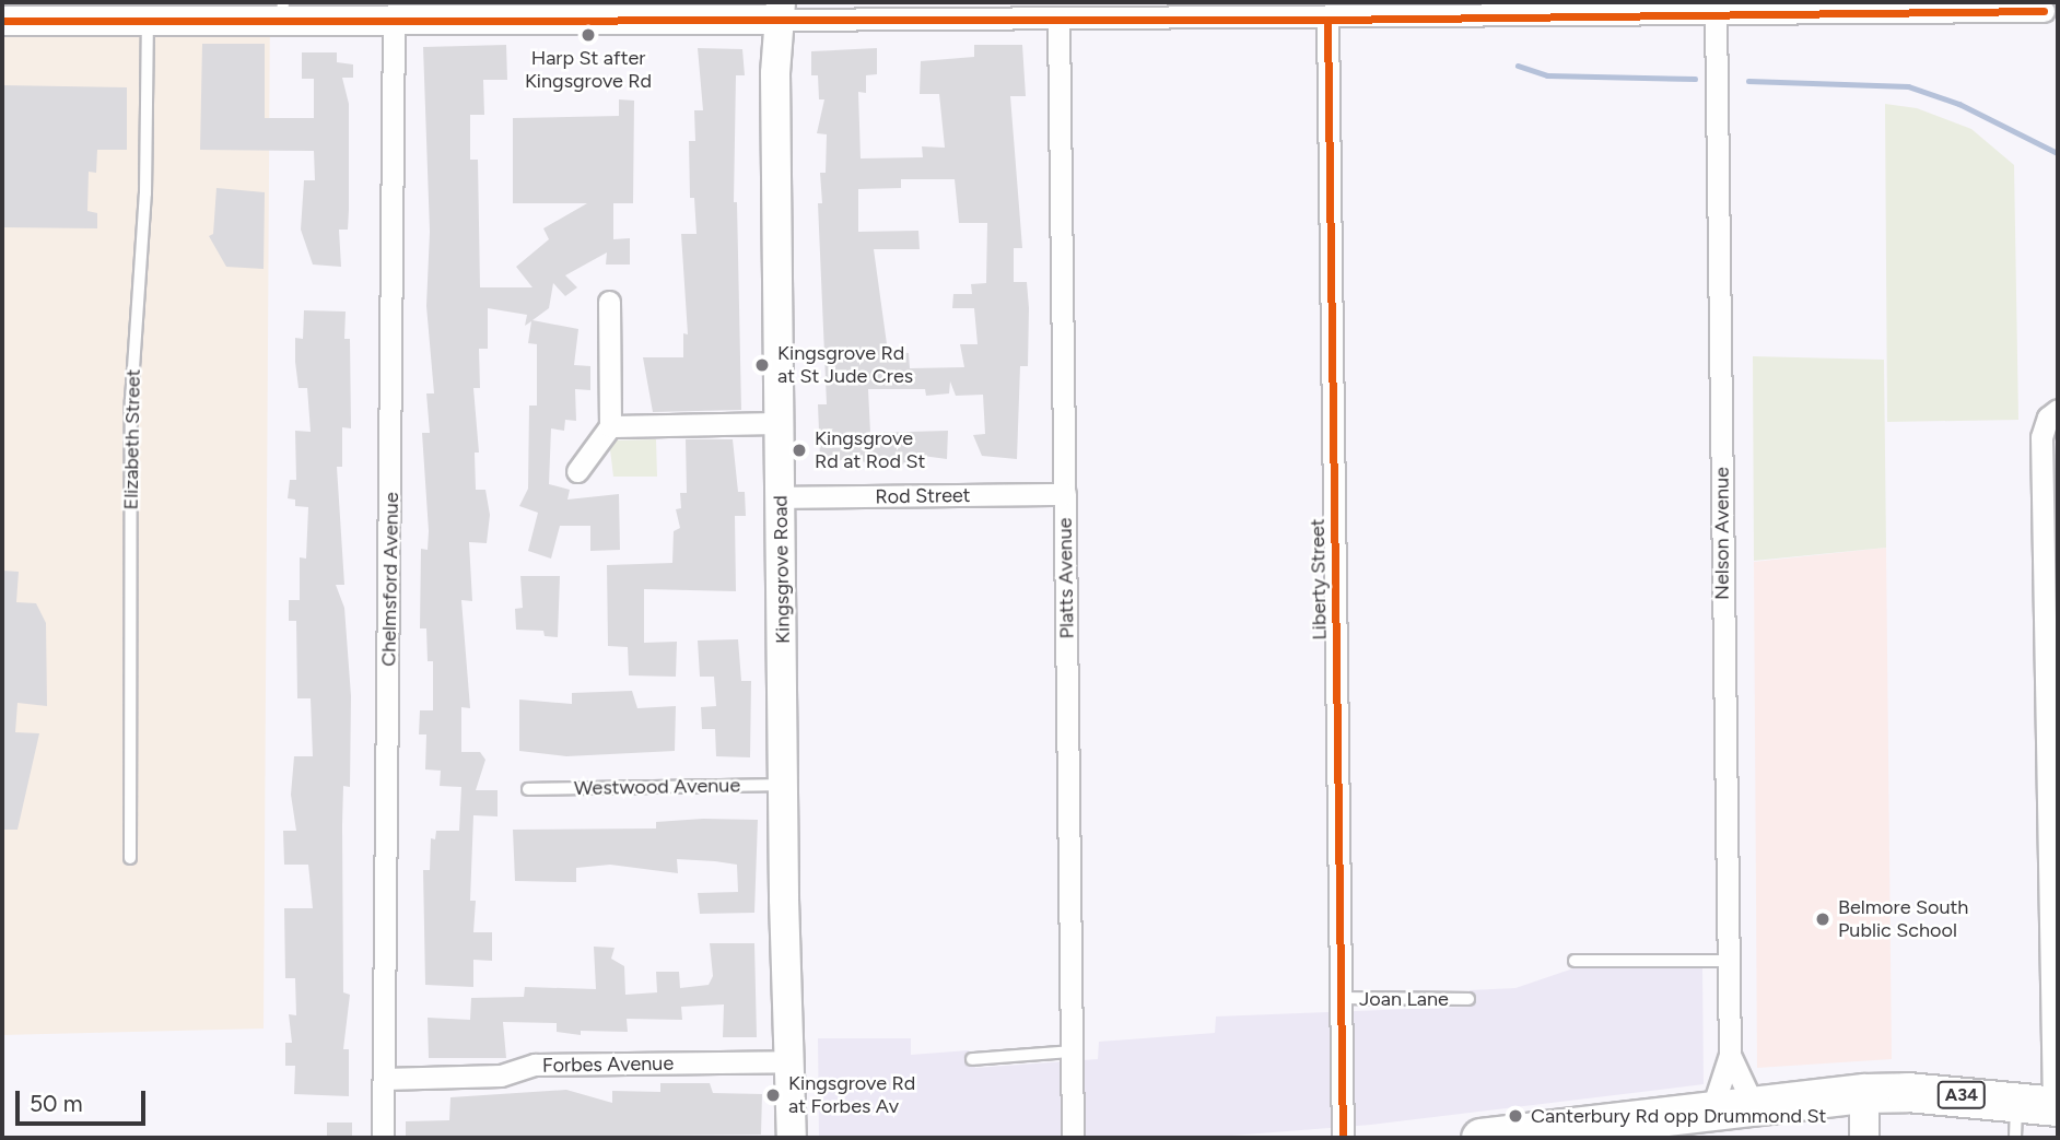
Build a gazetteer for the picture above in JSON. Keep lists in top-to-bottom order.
{
  "streets": {
    "highway": ["A34"],
    "main road": ["Kingsgrove Road"],
    "street": [
      "Rod Street",
      "Nelson Avenue",
      "Platts Avenue",
      "Chelmsford Avenue",
      "Liberty Street",
      "Forbes Avenue"
    ],
    "lane": ["Elizabeth Street", "Westwood Avenue", "Joan Lane"]
  },
  "crossings": [
    ["Rod Street", "Kingsgrove Road"],
    ["Rod Street", "Platts Avenue"],
    ["Nelson Avenue", "A34"],
    ["Kingsgrove Road", "Westwood Avenue"],
    ["Kingsgrove Road", "Forbes Avenue"],
    ["Chelmsford Avenue", "Forbes Avenue"],
    ["Liberty Street", "Joan Lane"]
  ],
  "places": [
    "Harp St after Kingsgrove Rd",
    "Kingsgrove Rd at St Jude Cres",
    "Kingsgrove Rd at Rod St",
    "Belmore South Public School",
    "Kingsgrove Rd at Forbes Av",
    "Canterbury Rd opp Drummond St"
  ],
  "scale_bar": "50 m"
}
